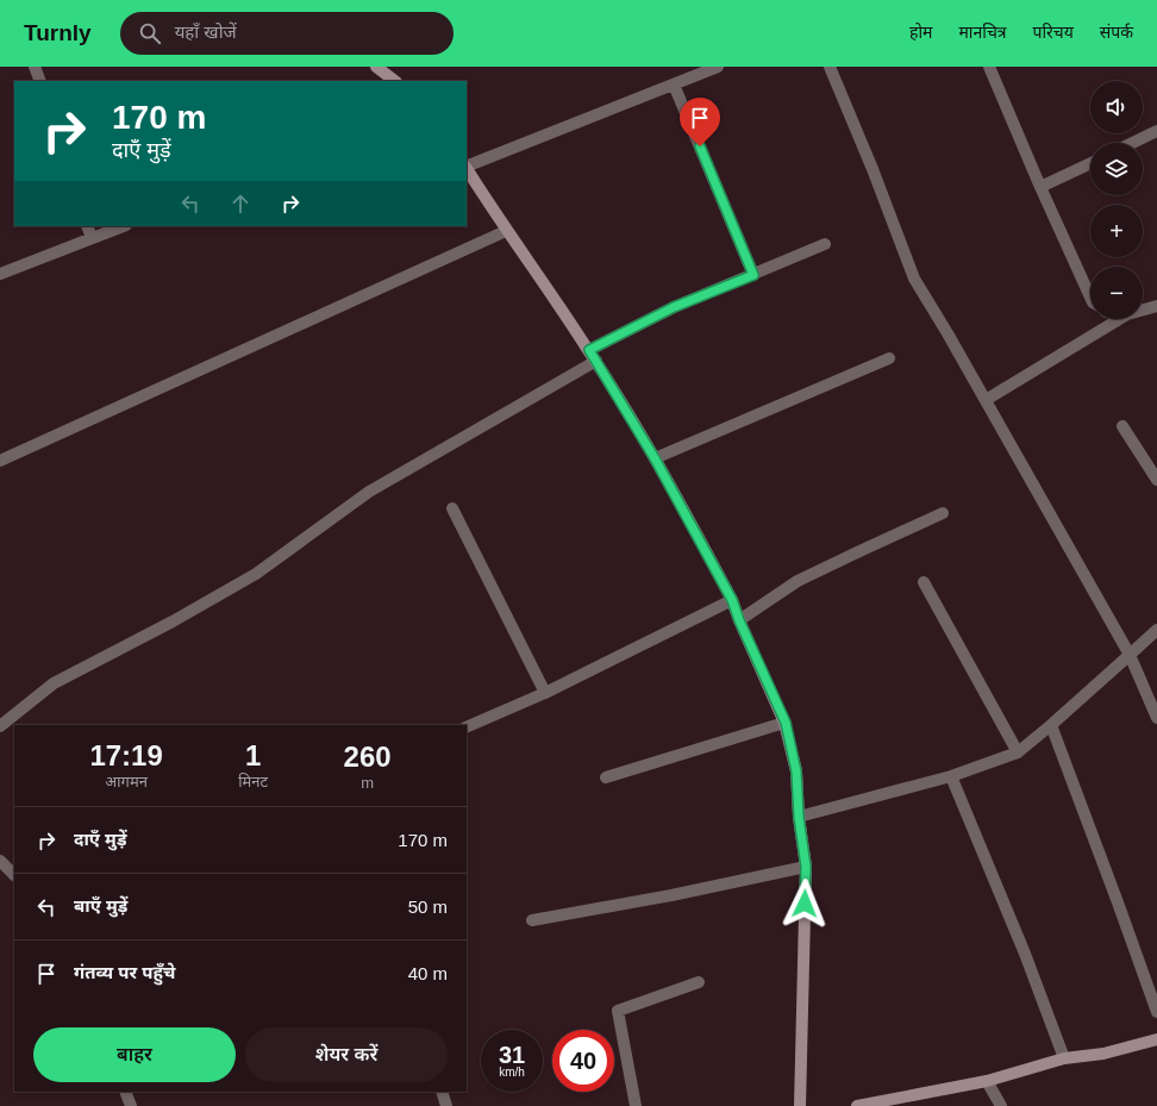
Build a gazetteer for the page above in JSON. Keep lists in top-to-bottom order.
{
  "page": {
    "header": "Turnly",
    "search": "यहाँ खोजें",
    "nav": [
      "होम",
      "मानचित्र",
      "परिचय",
      "संपर्क"
    ],
    "map_buttons": ["+", "−"],
    "turn": ["170 m", "दाएँ मुड़ें"],
    "eta": [
      "17:19",
      "आगमन",
      "1",
      "मिनट",
      "260",
      "m"
    ],
    "list": [
      {
        "name": "दाएँ मुड़ें",
        "value": "170 m"
      },
      {
        "name": "बाएँ मुड़ें",
        "value": "50 m"
      },
      {
        "name": "गंतव्य पर पहुँचे",
        "value": "40 m"
      }
    ],
    "buttons": ["बाहर", "शेयर करें"],
    "speed": "31 km/h",
    "limit": "40"
  }
}
